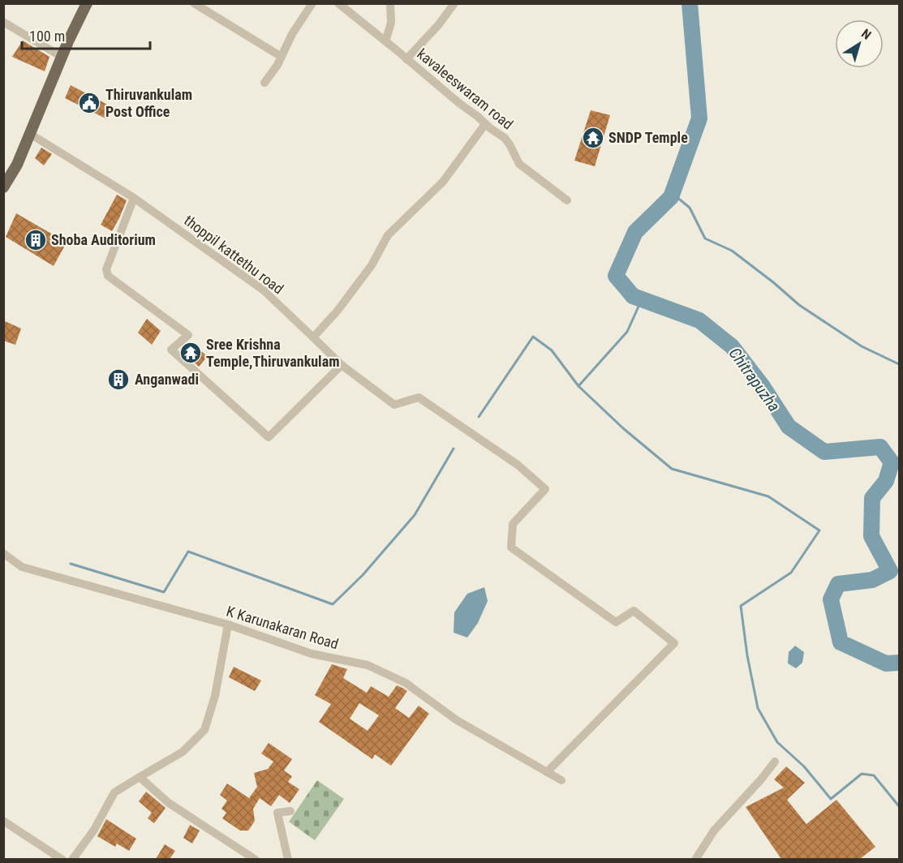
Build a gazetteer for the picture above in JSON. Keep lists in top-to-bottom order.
{
  "streets": {
    "street": ["kavaleeswaram road", "thoppil kattethu road", "K Karunakaran Road"]
  },
  "crossings": [
    ["thoppil kattethu road", "K Karunakaran Road"]
  ],
  "water": ["Chitrapuzha"],
  "places": {
    "public building": ["Thiruvankulam Post Office"],
    "temple": ["SNDP Temple", "Sree Krishna Temple,Thiruvankulam"],
    "building": ["Shoba Auditorium", "Anganwadi"]
  },
  "scale_bar": "100 m",
  "north": "top right"
}
